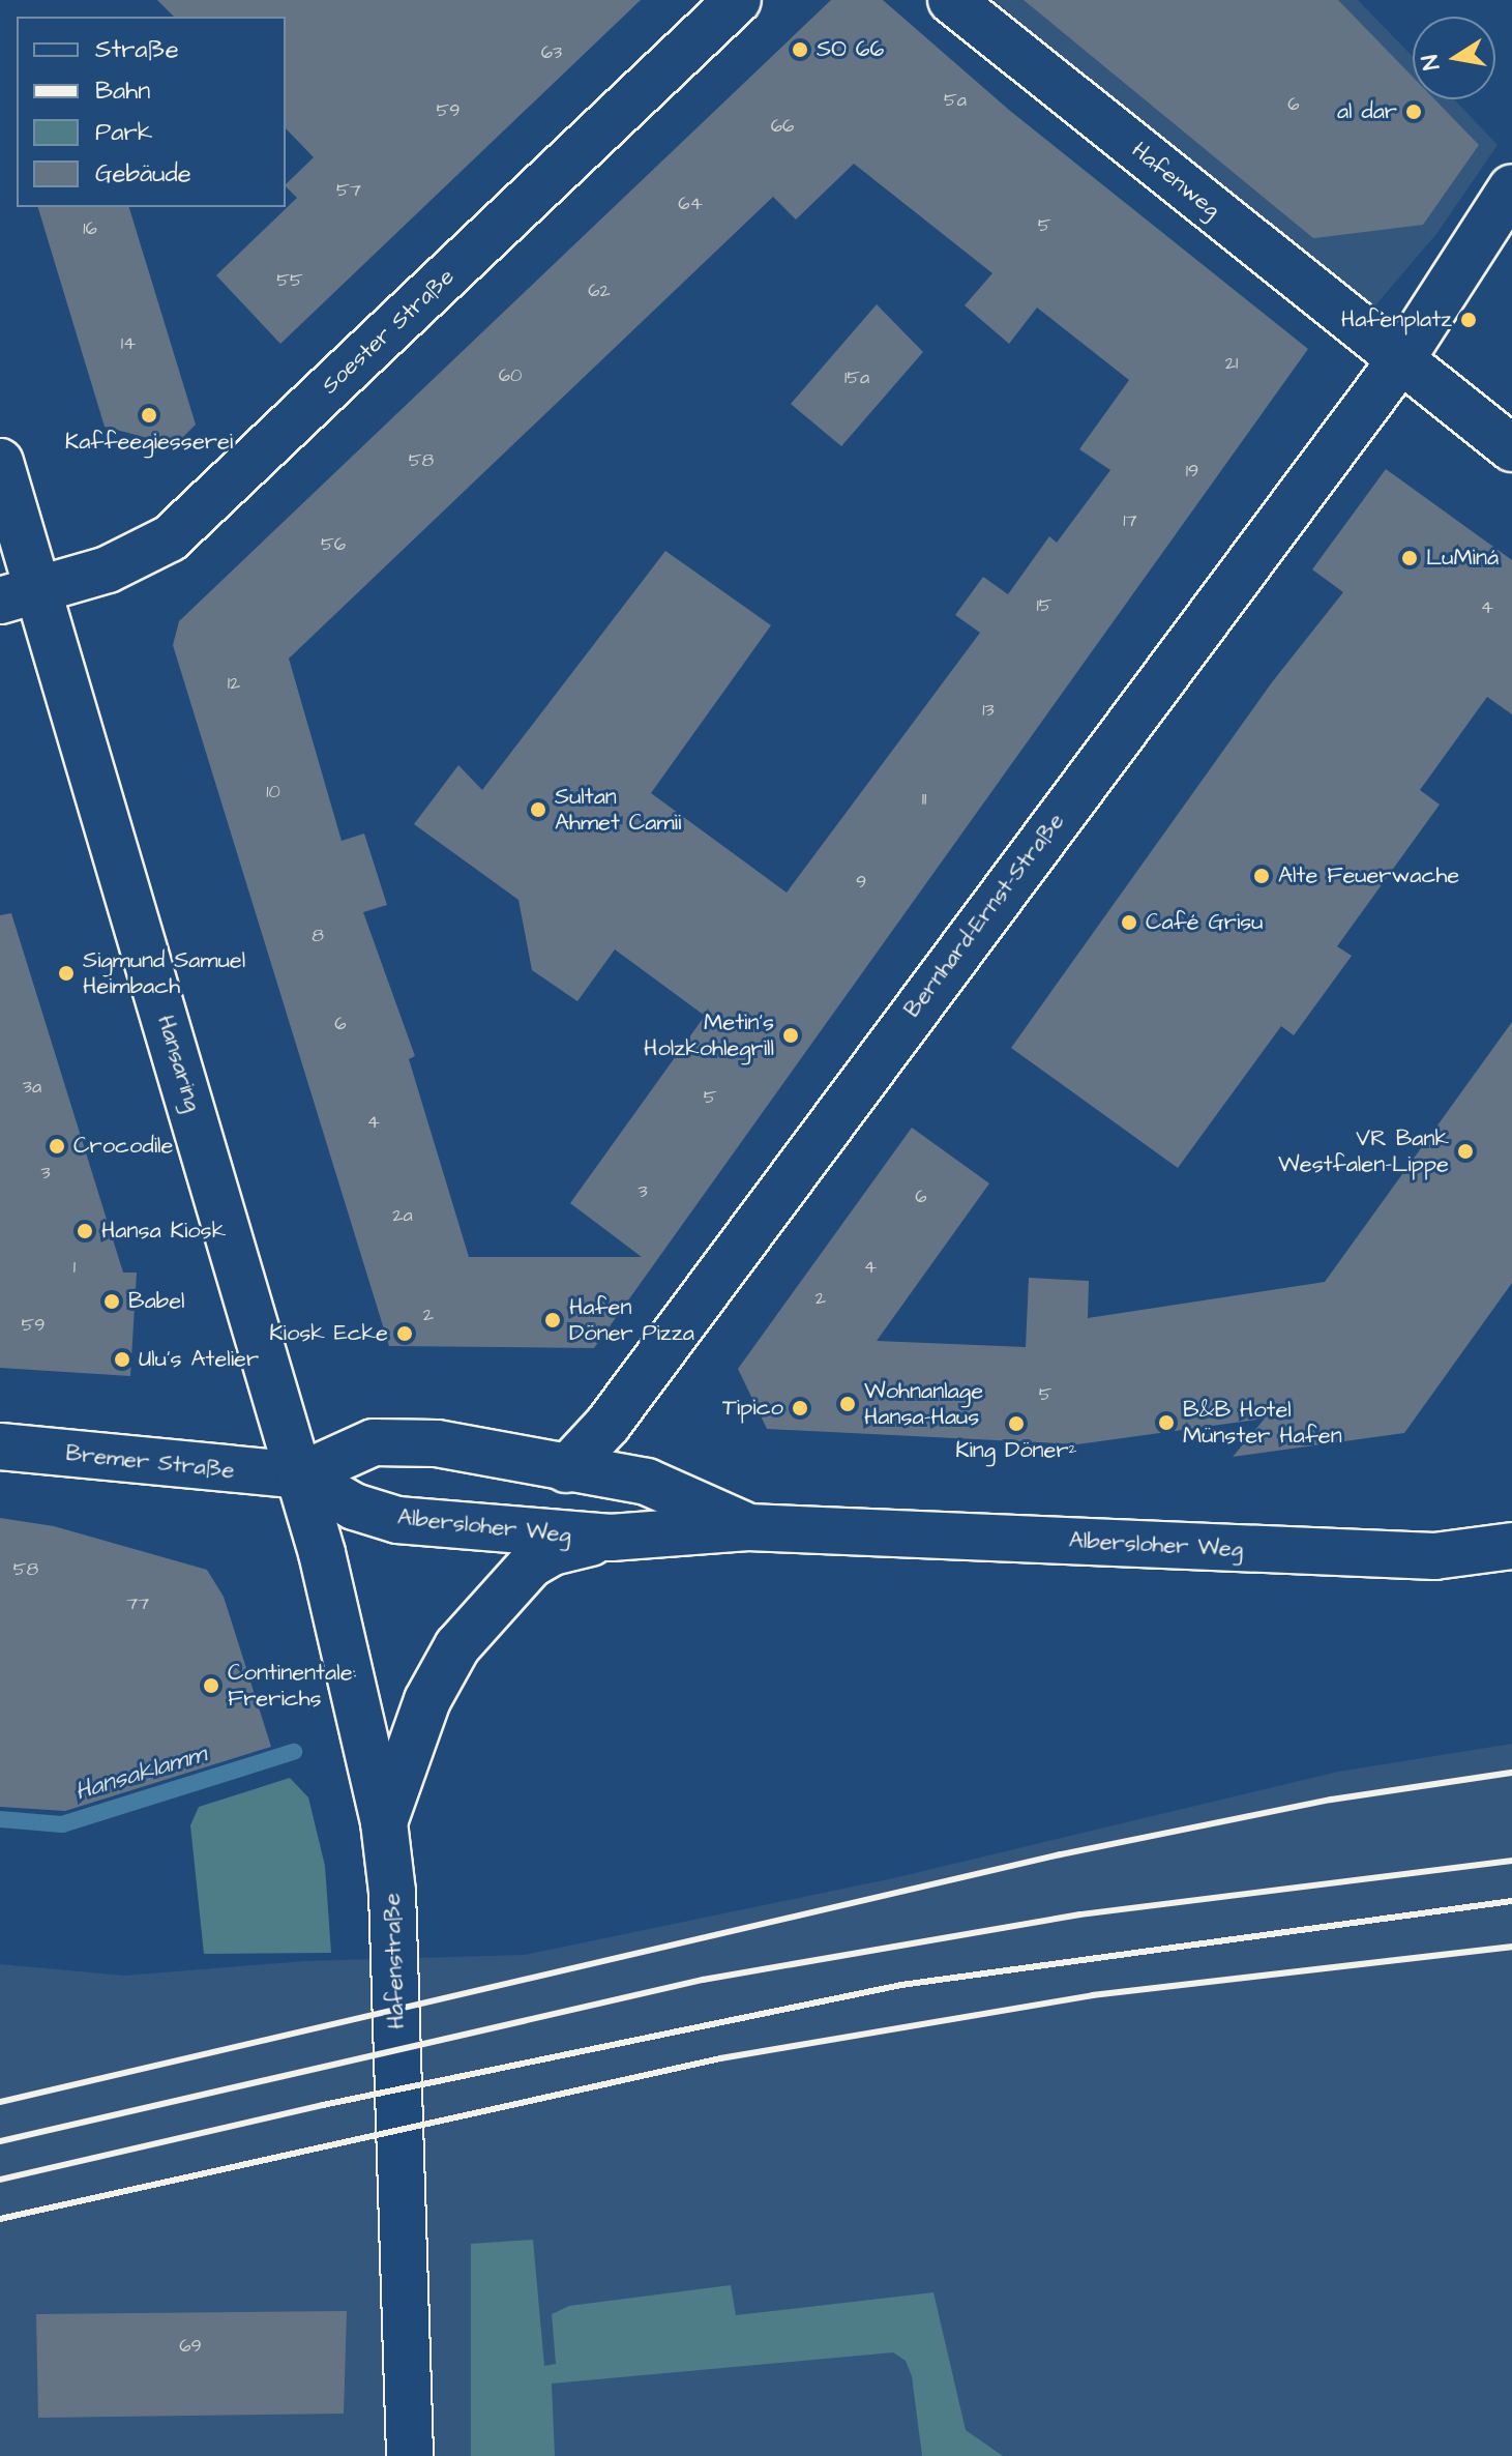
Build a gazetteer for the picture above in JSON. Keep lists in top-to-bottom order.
{
  "streets": {
    "main road": [
      "Hafenweg",
      "Soester Straße",
      "Bernhard-Ernst-Straße",
      "Hansaring",
      "Bremer Straße",
      "Albersloher Weg",
      "Hafenstraße"
    ]
  },
  "crossings": [
    ["Hafenweg", "Bernhard-Ernst-Straße"],
    ["Soester Straße", "Hansaring"],
    ["Bernhard-Ernst-Straße", "Albersloher Weg"],
    ["Hansaring", "Bremer Straße"],
    ["Hansaring", "Albersloher Weg"],
    ["Hansaring", "Hafenstraße"],
    ["Bremer Straße", "Albersloher Weg"],
    ["Bremer Straße", "Hafenstraße"],
    ["Albersloher Weg", "Hafenstraße"]
  ],
  "water": ["Hansaklamm"],
  "places": [
    "SO 66",
    "al dar",
    "Hafenplatz",
    "Kaffeegiesserei",
    "LuMiná",
    "Sultan Ahmet Camii",
    "Alte Feuerwache",
    "Café Grisu",
    "Sigmund Samuel Heimbach",
    "Metin's Holzkohlegrill",
    "Crocodile",
    "VR Bank Westfalen-Lippe",
    "Hansa Kiosk",
    "Babel",
    "Hafen Döner Pizza",
    "Kiosk Ecke",
    "Ulu's Atelier",
    "Wohnanlage Hansa-Haus",
    "Tipico",
    "B&B Hotel Münster Hafen",
    "King Döner²",
    "Continentale: Frerichs"
  ],
  "house_numbers": [
    "63",
    "5a",
    "6",
    "59",
    "66",
    "57",
    "64",
    "5",
    "16",
    "55",
    "62",
    "14",
    "21",
    "60",
    "15a",
    "58",
    "19",
    "17",
    "56",
    "15",
    "4",
    "12",
    "13",
    "10",
    "11",
    "9",
    "8",
    "6",
    "3a",
    "5",
    "4",
    "3",
    "3",
    "6",
    "2a",
    "1",
    "4",
    "2",
    "2",
    "59",
    "5",
    "58",
    "77",
    "69"
  ],
  "legend": [
    "Straße",
    "Bahn",
    "Park",
    "Gebäude"
  ],
  "north": "left"
}
